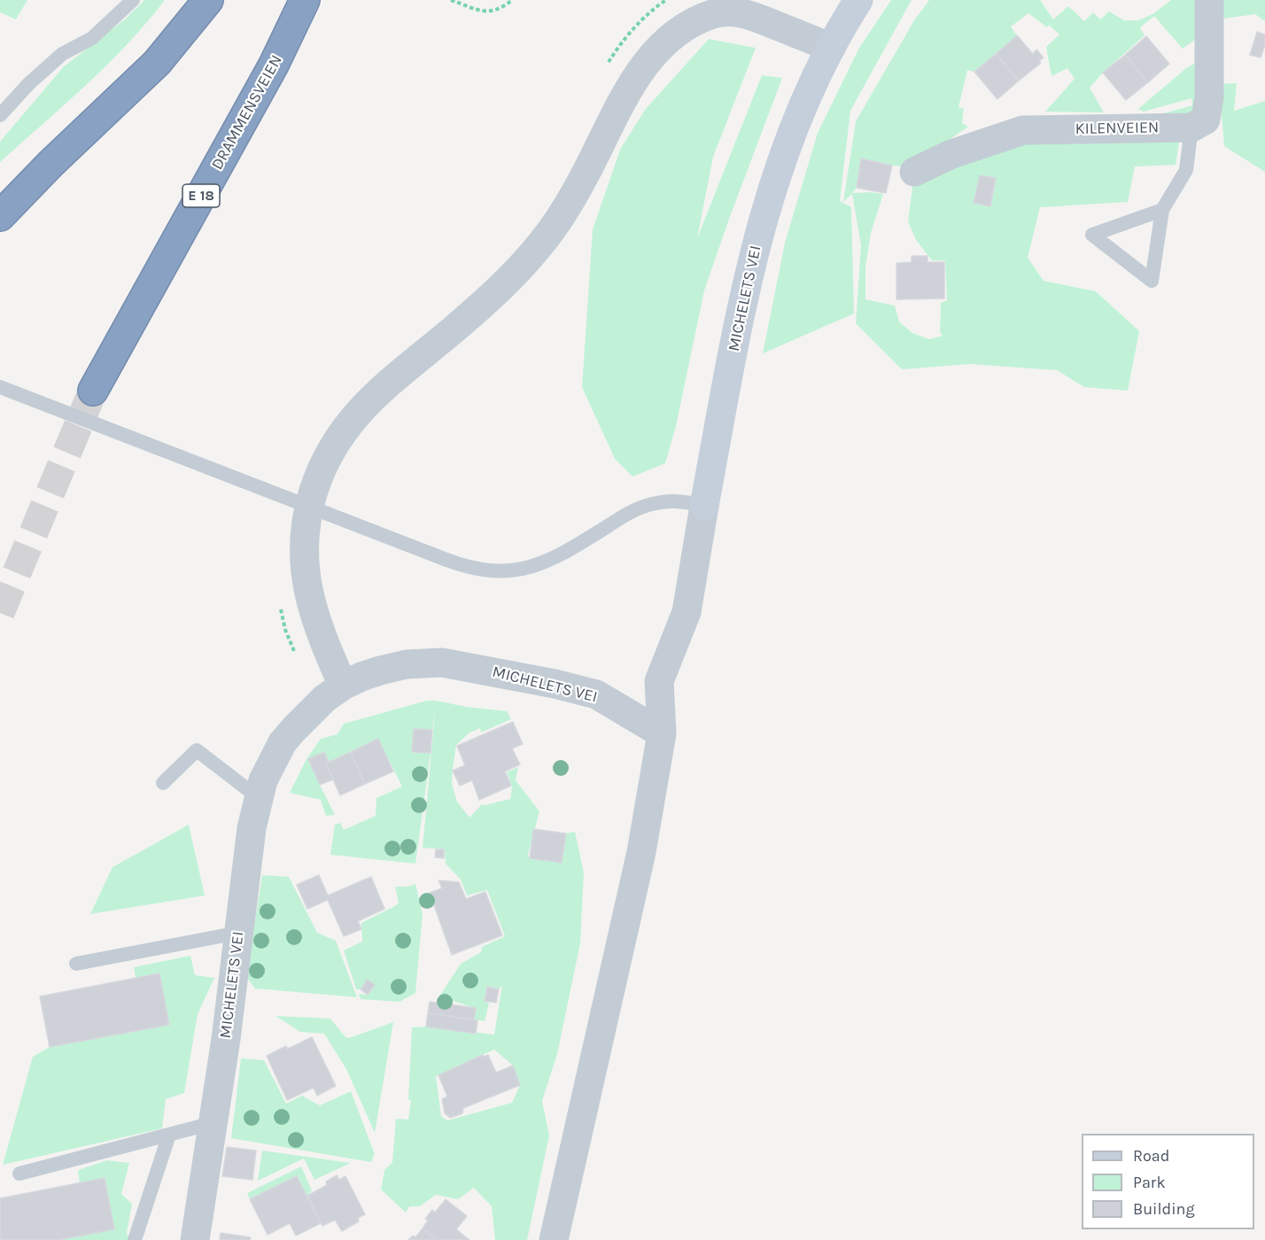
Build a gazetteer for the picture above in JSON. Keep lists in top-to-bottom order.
{
  "streets": {
    "highway": ["DRAMMENSVEIEN", "E 18"],
    "street": ["KILENVEIEN", "MICHELETS VEI"]
  },
  "legend": ["Road", "Park", "Building"]
}
